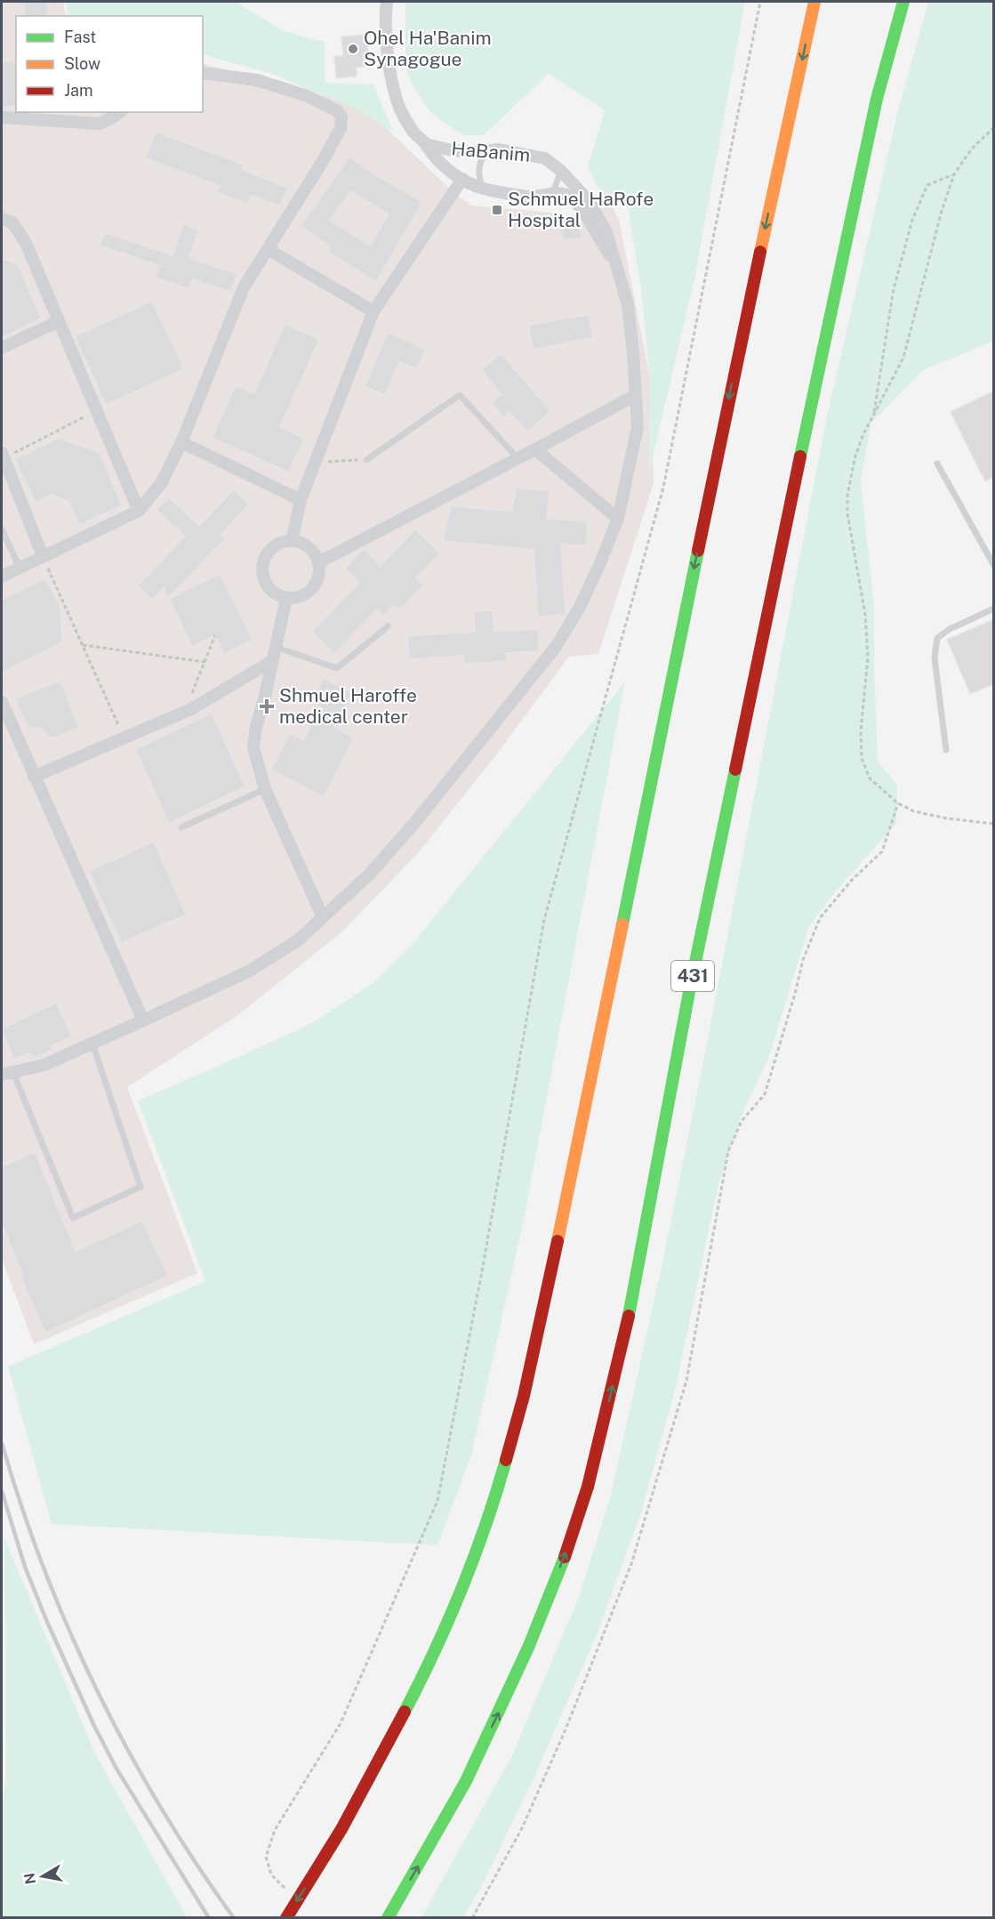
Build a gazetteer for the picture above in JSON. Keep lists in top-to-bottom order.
{
  "streets": {
    "highway": ["431"],
    "street": ["HaBanim"]
  },
  "places": {
    "other": ["Ohel Ha'Banim Synagogue"],
    "transit": ["Schmuel HaRofe Hospital"],
    "health": ["Shmuel Haroffe medical center"]
  },
  "legend": ["Fast", "Slow", "Jam"],
  "north": "left"
}
